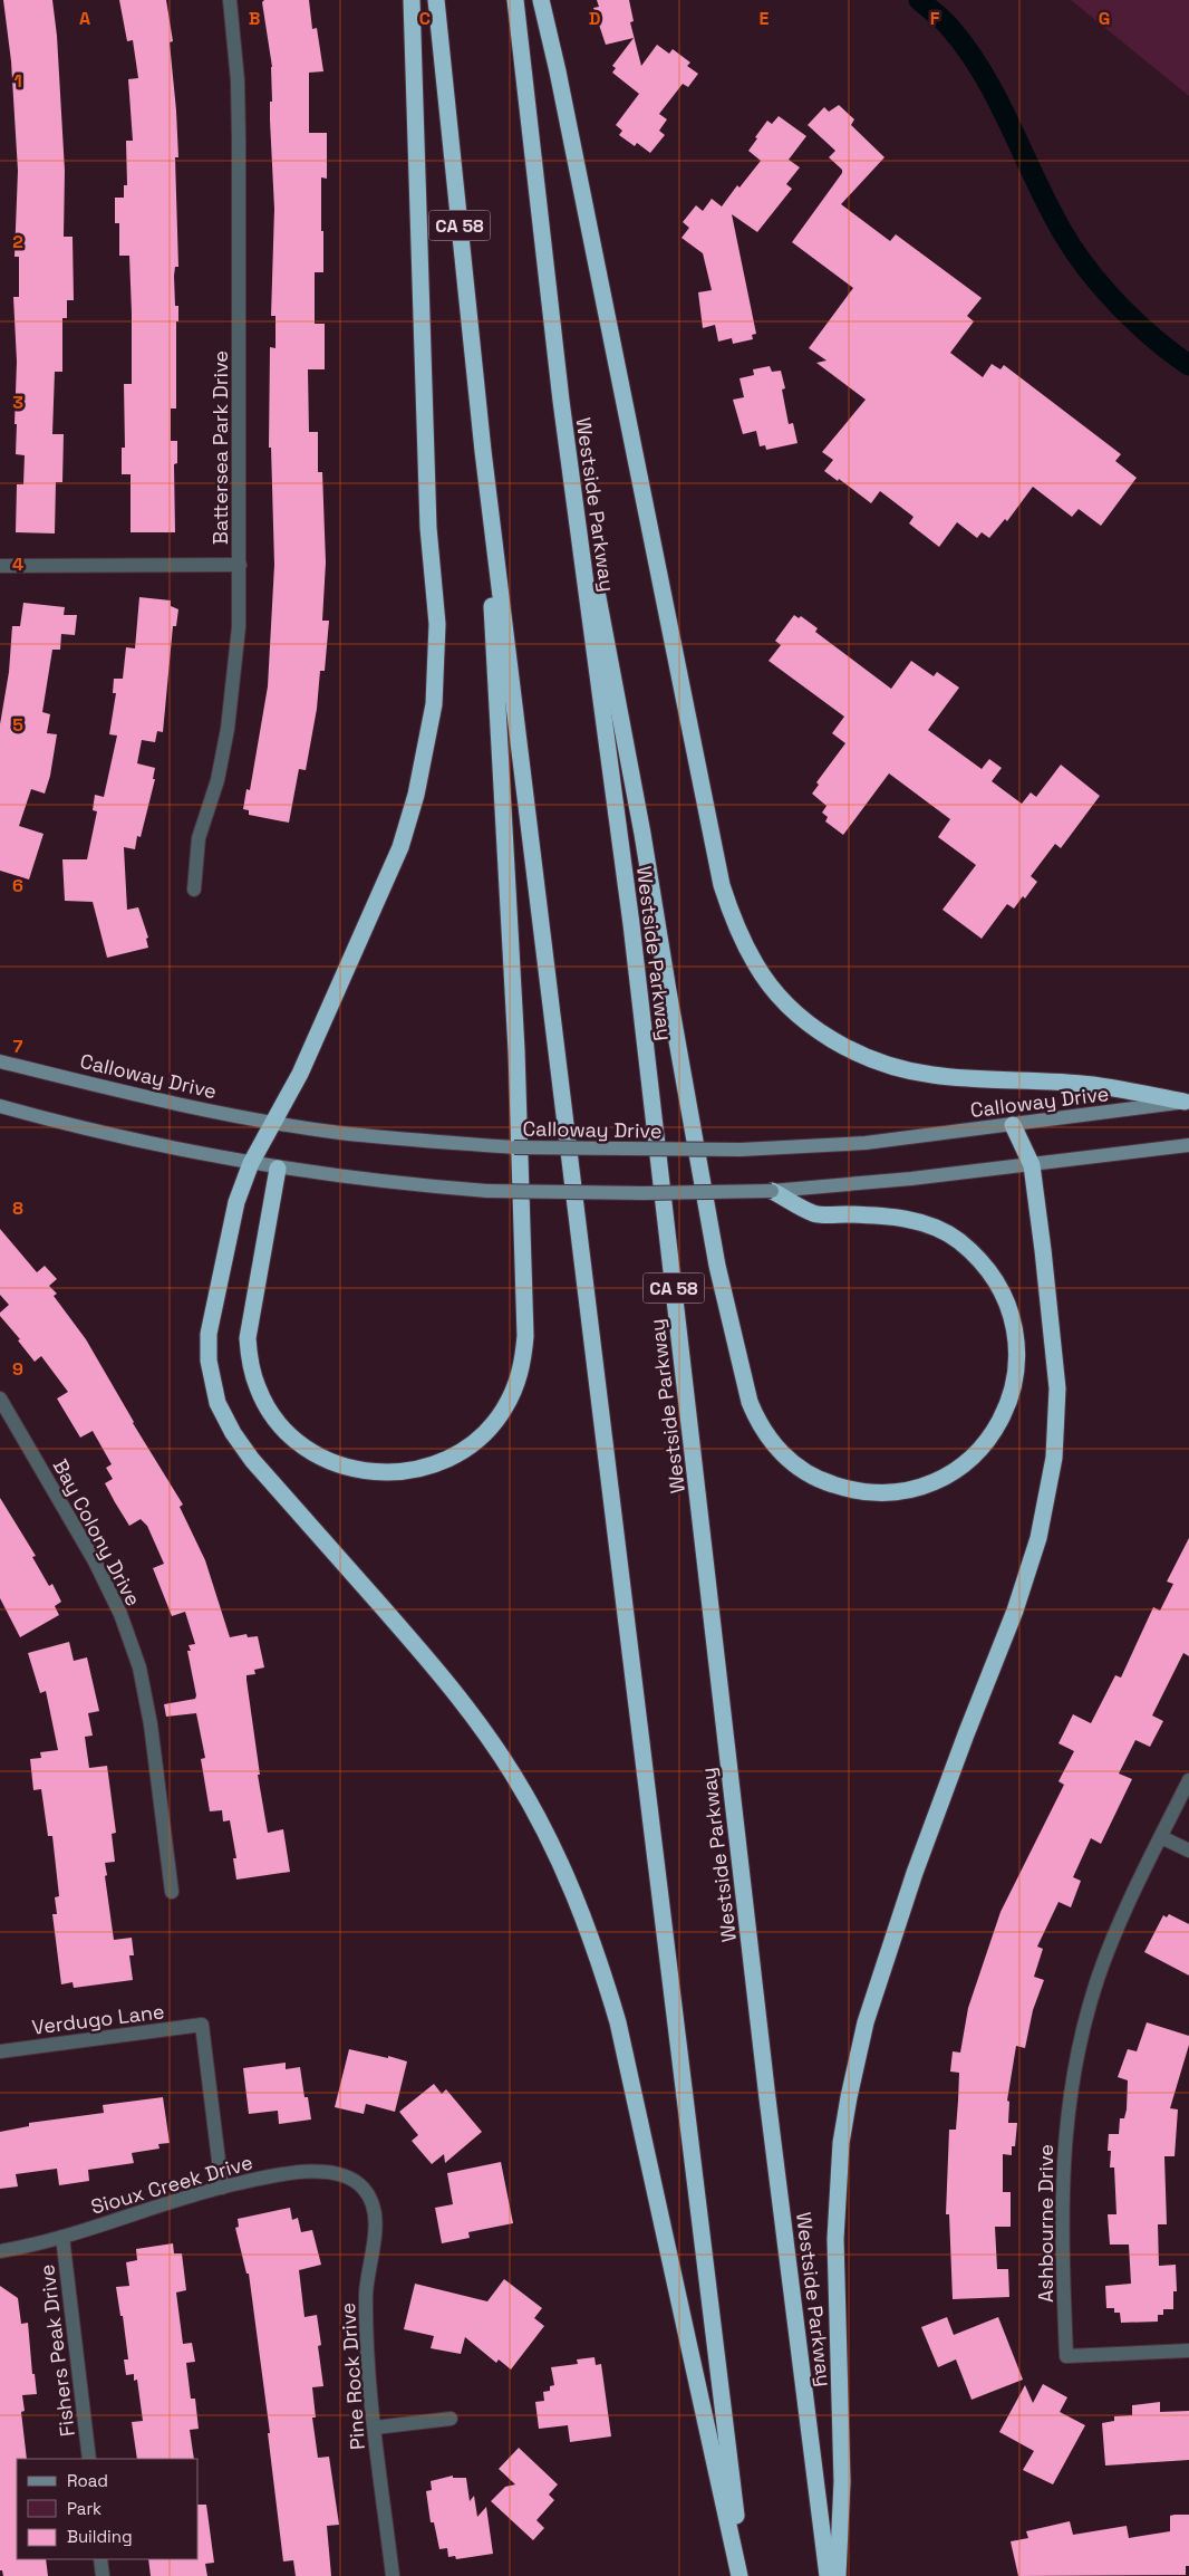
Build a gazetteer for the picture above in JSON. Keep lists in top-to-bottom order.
{
  "streets": {
    "highway": ["CA 58", "Westside Parkway"],
    "main road": ["Calloway Drive"],
    "street": [
      "Battersea Park Drive",
      "Bay Colony Drive",
      "Verdugo Lane",
      "Sioux Creek Drive",
      "Ashbourne Drive",
      "Fishers Peak Drive",
      "Pine Rock Drive"
    ]
  },
  "crossings": [
    ["Verdugo Lane", "Sioux Creek Drive"],
    ["Sioux Creek Drive", "Fishers Peak Drive"],
    ["Sioux Creek Drive", "Pine Rock Drive"]
  ],
  "legend": ["Road", "Park", "Building"],
  "grid": {
    "columns": [
      "A",
      "B",
      "C",
      "D",
      "E",
      "F",
      "G"
    ],
    "rows": [
      "1",
      "2",
      "3",
      "4",
      "5",
      "6",
      "7",
      "8",
      "9"
    ]
  }
}
